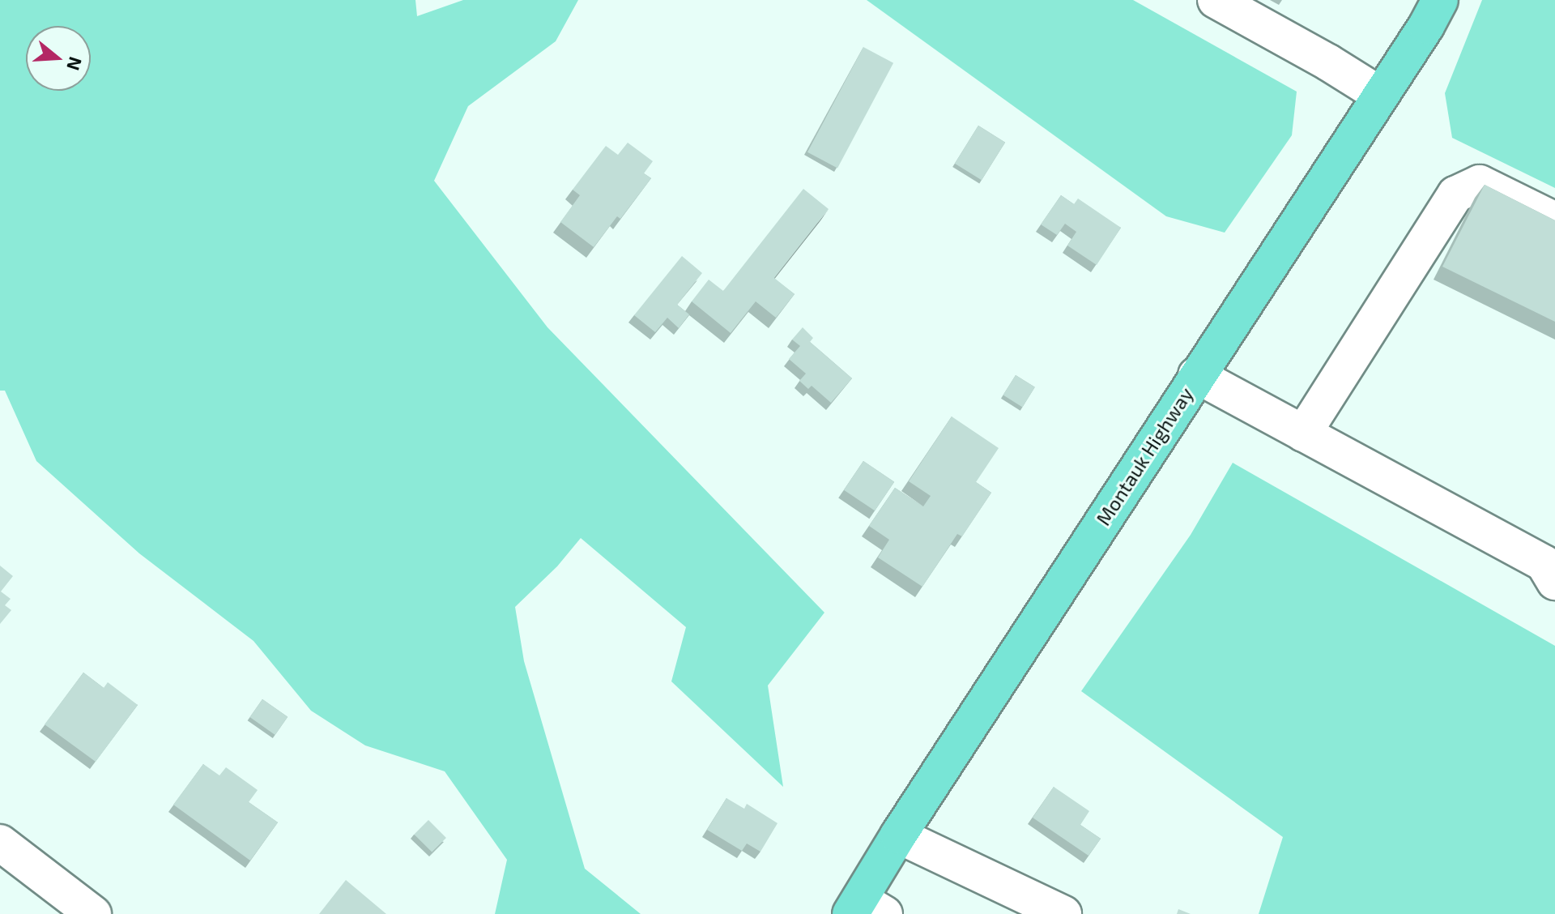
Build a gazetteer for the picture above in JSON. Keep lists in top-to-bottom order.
{
  "streets": {
    "main road": ["Montauk Highway"]
  },
  "north": "right"
}
